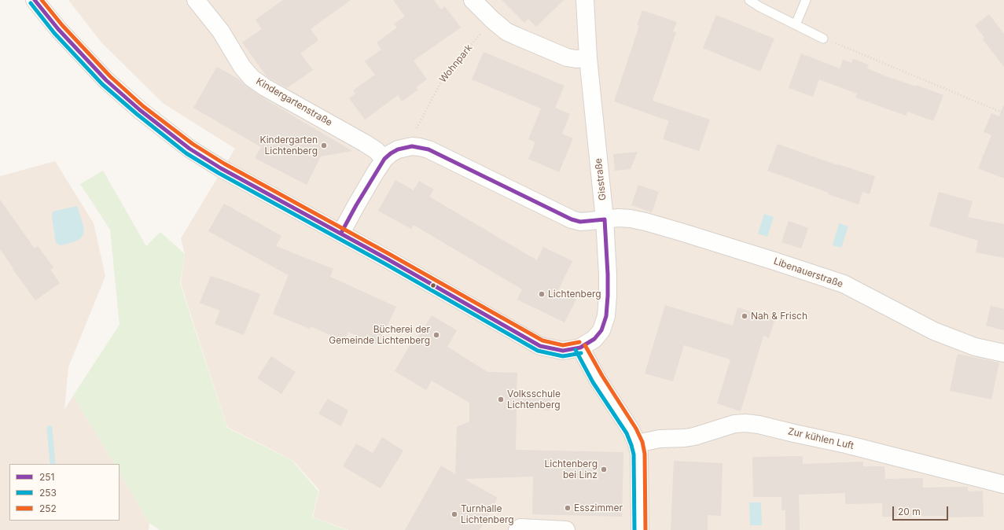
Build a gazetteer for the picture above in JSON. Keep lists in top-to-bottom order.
{
  "streets": {
    "street": [
      "Kindergartenstraße",
      "Gisstraße",
      "Libenauerstraße",
      "Zur kühlen Luft"
    ],
    "path": ["Wohnpark"]
  },
  "crossings": [
    ["Gisstraße", "Libenauerstraße"]
  ],
  "places": [
    "Kindergarten Lichtenberg",
    "Lichtenberg",
    "Nah & Frisch",
    "Bücherei der Gemeinde Lichtenberg",
    "Volksschule Lichtenberg",
    "Lichtenberg bei Linz",
    "Esszimmer",
    "Turnhalle Lichtenberg"
  ],
  "lines": ["transit line 251", "transit line 252", "transit line 253"],
  "legend": ["251", "253", "252"],
  "scale_bar": "20 m"
}
